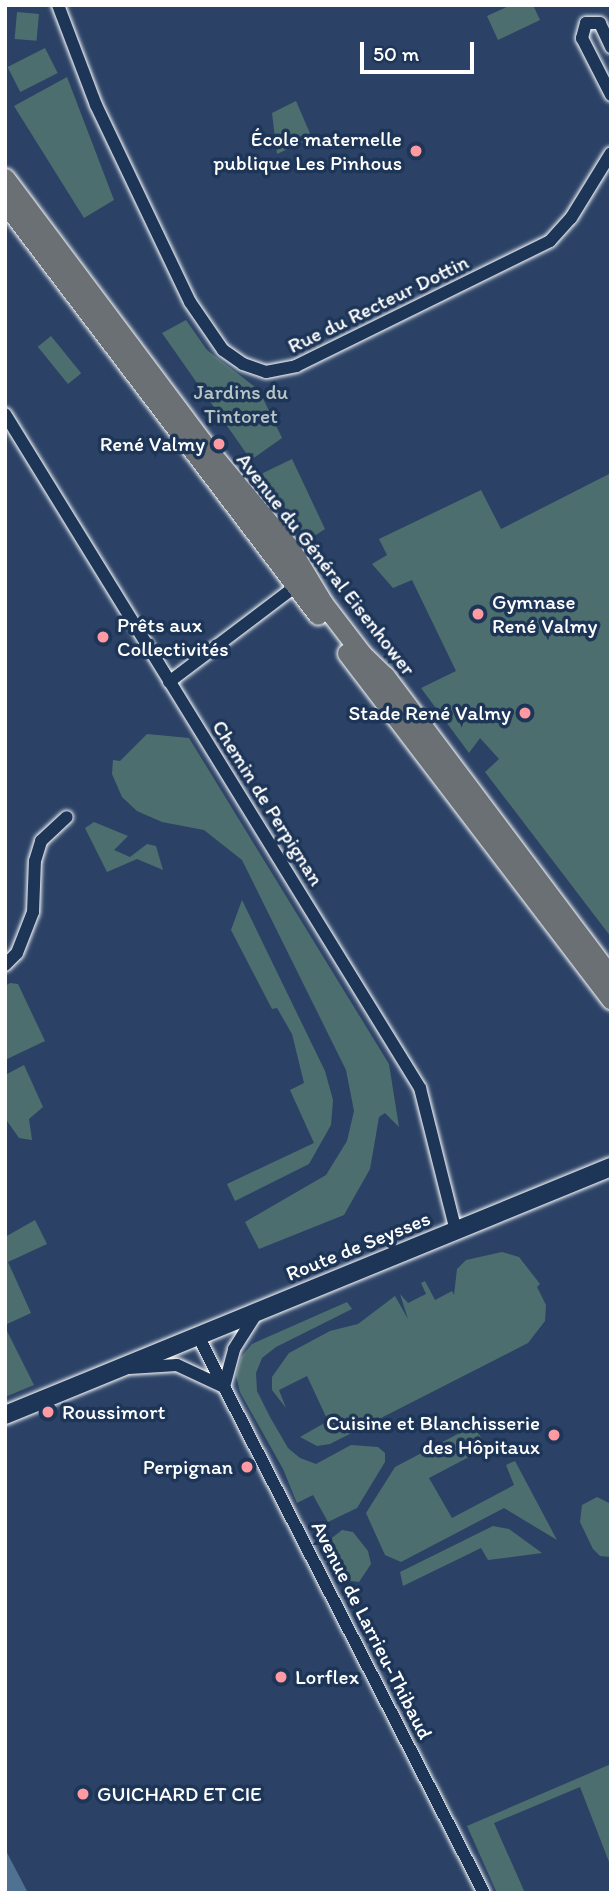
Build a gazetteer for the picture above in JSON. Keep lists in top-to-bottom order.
{
  "streets": {
    "main road": ["Avenue du Général Eisenhower", "Route de Seysses"],
    "street": ["Rue du Recteur Dottin", "Chemin de Perpignan", "Avenue de Larrieu-Thibaud"]
  },
  "crossings": [
    ["Chemin de Perpignan", "Route de Seysses"],
    ["Route de Seysses", "Avenue de Larrieu-Thibaud"]
  ],
  "parks": ["Jardins du Tintoret"],
  "places": [
    "École maternelle publique Les Pinhous",
    "René Valmy",
    "Gymnase René Valmy",
    "Prêts aux Collectivités",
    "Stade René Valmy",
    "Roussimort",
    "Cuisine et Blanchisserie des Hôpitaux",
    "Perpignan",
    "Lorflex",
    "GUICHARD ET CIE"
  ],
  "scale_bar": "50 m"
}
